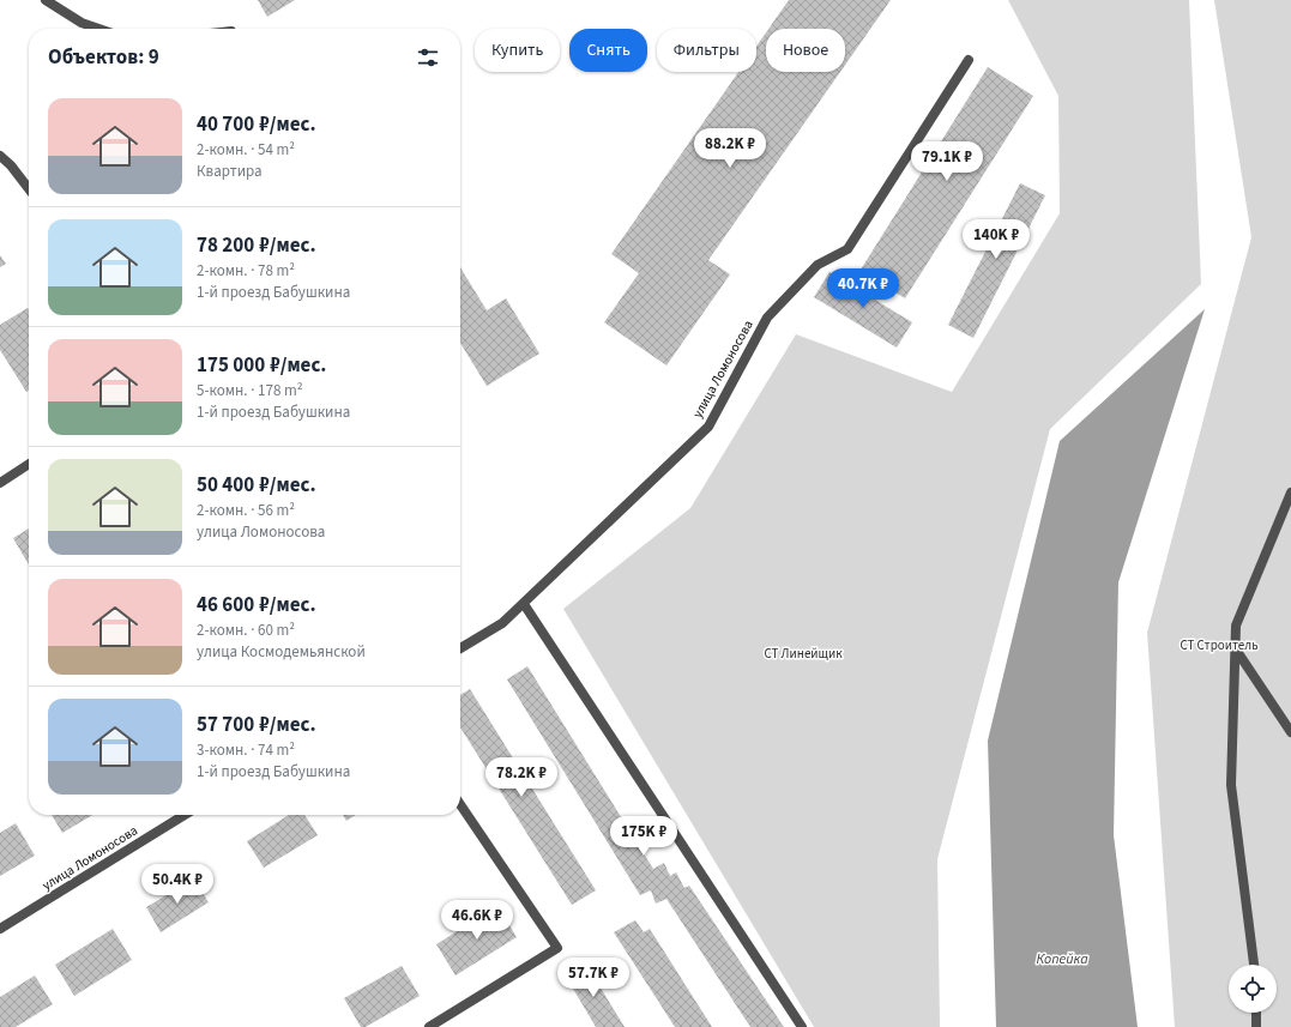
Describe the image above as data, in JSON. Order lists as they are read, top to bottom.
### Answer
{
  "streets": {
    "street": ["улица Ломоносова"]
  },
  "water": ["Копейка"],
  "parks": ["СТ Строитель", "СТ Линейщик"],
  "page": {
    "chip": [
      "Купить",
      "Снять",
      "Фильтры",
      "Новое"
    ],
    "heading": "Объектов: 9",
    "list": [
      {
        "name": "40 700 ₽/мес.",
        "note": "2-комн. · 54 m² · Квартира"
      },
      {
        "name": "78 200 ₽/мес.",
        "note": "2-комн. · 78 m² · 1-й проезд Бабушкина"
      },
      {
        "name": "175 000 ₽/мес.",
        "note": "5-комн. · 178 m² · 1-й проезд Бабушкина"
      },
      {
        "name": "50 400 ₽/мес.",
        "note": "2-комн. · 56 m² · улица Ломоносова"
      },
      {
        "name": "46 600 ₽/мес.",
        "note": "2-комн. · 60 m² · улица Космодемьянской"
      },
      {
        "name": "57 700 ₽/мес.",
        "note": "3-комн. · 74 m² · 1-й проезд Бабушкина"
      }
    ],
    "price": [
      "88.2K ₽",
      "79.1K ₽",
      "140K ₽",
      "40.7K ₽",
      "78.2K ₽",
      "175K ₽",
      "50.4K ₽",
      "46.6K ₽",
      "57.7K ₽"
    ]
  }
}
